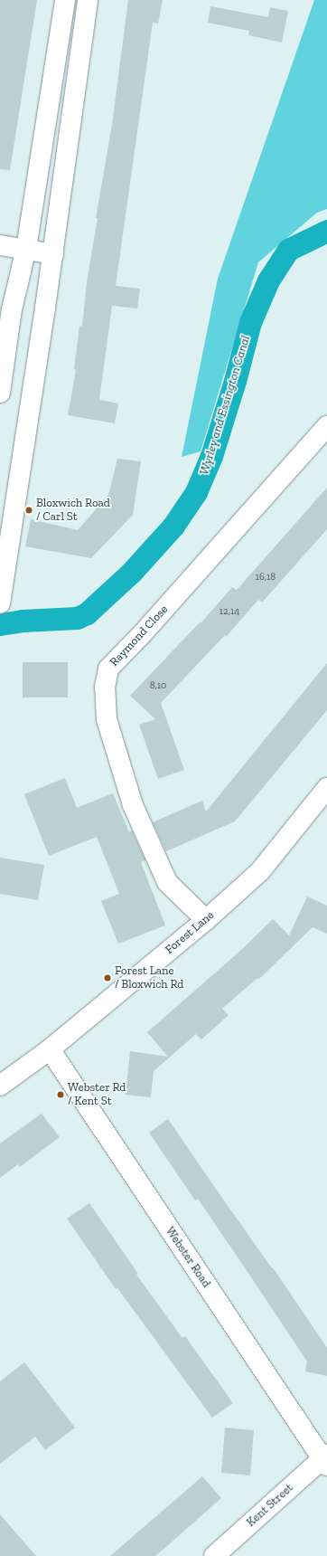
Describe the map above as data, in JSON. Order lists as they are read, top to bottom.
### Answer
{
  "streets": {
    "street": [
      "Raymond Close",
      "Forest Lane",
      "Webster Road",
      "Kent Street"
    ]
  },
  "crossings": [
    ["Raymond Close", "Forest Lane"],
    ["Forest Lane", "Webster Road"],
    ["Webster Road", "Kent Street"]
  ],
  "water": ["Wyrley and Essington Canal"],
  "places": ["Bloxwich Road / Carl St", "Forest Lane / Bloxwich Rd", "Webster Rd / Kent St"],
  "house_numbers": ["16,18", "12,14", "8,10"]
}
